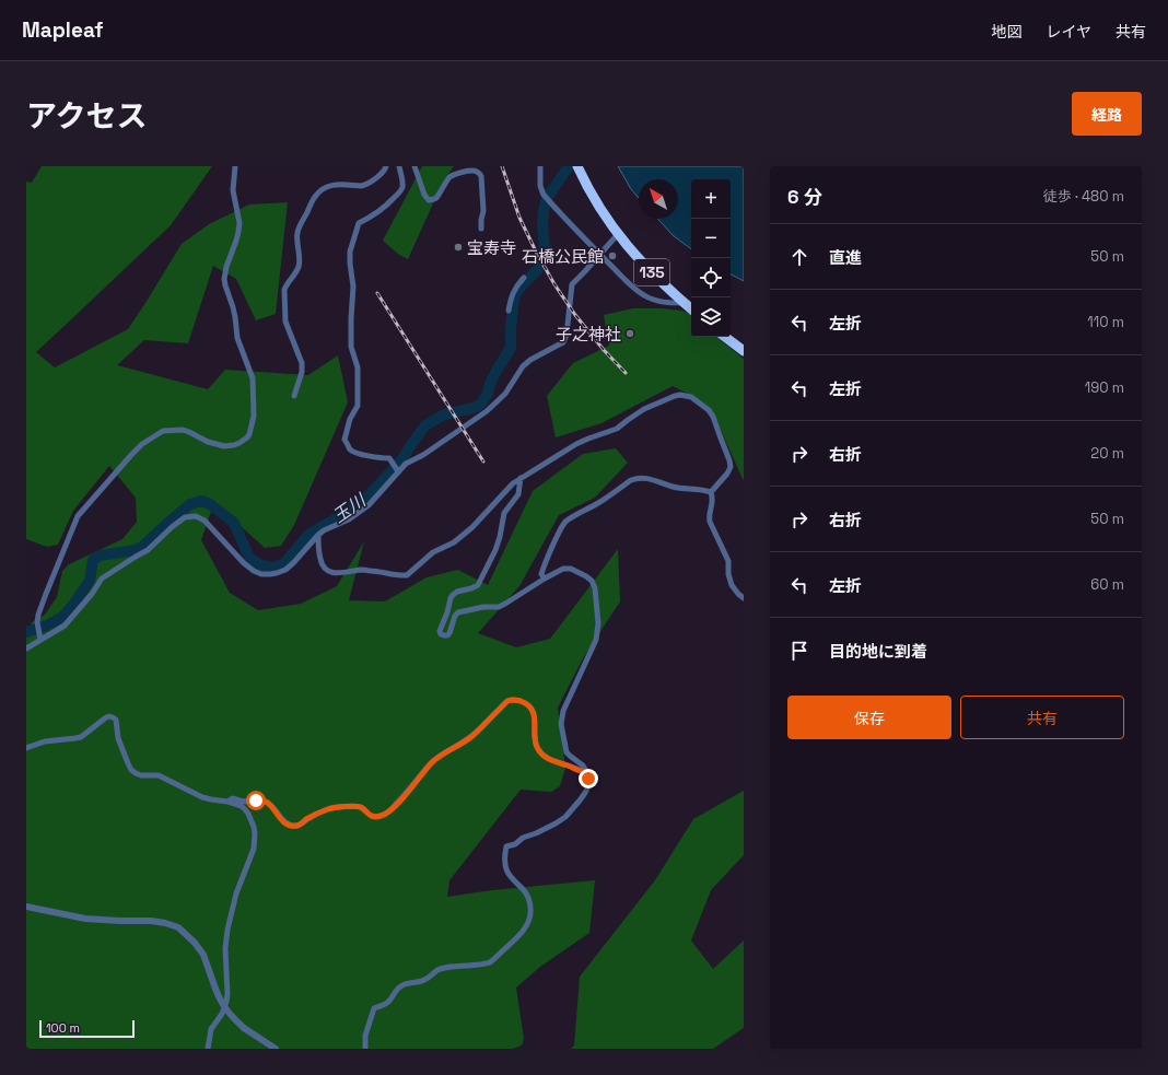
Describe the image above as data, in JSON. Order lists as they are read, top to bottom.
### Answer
{
  "streets": {
    "highway": ["135"]
  },
  "water": ["玉川"],
  "places": ["宝寿寺", "石橋公民館", "子之神社"],
  "scale_bar": "100 m",
  "north": "top left",
  "page": {
    "header": "Mapleaf",
    "nav": ["地図", "レイヤ", "共有"],
    "title": "アクセス",
    "buttons": [
      "経路",
      ["保存", "共有"]
    ],
    "heading": ["6 分", "徒歩 · 480 m"],
    "map_buttons": ["+", "−"],
    "list": [
      ["直進", "50 m"],
      ["左折", "110 m"],
      ["左折", "190 m"],
      ["右折", "20 m"],
      ["右折", "50 m"],
      ["左折", "60 m"],
      "目的地に到着"
    ],
    "scale": "100 m"
  }
}
